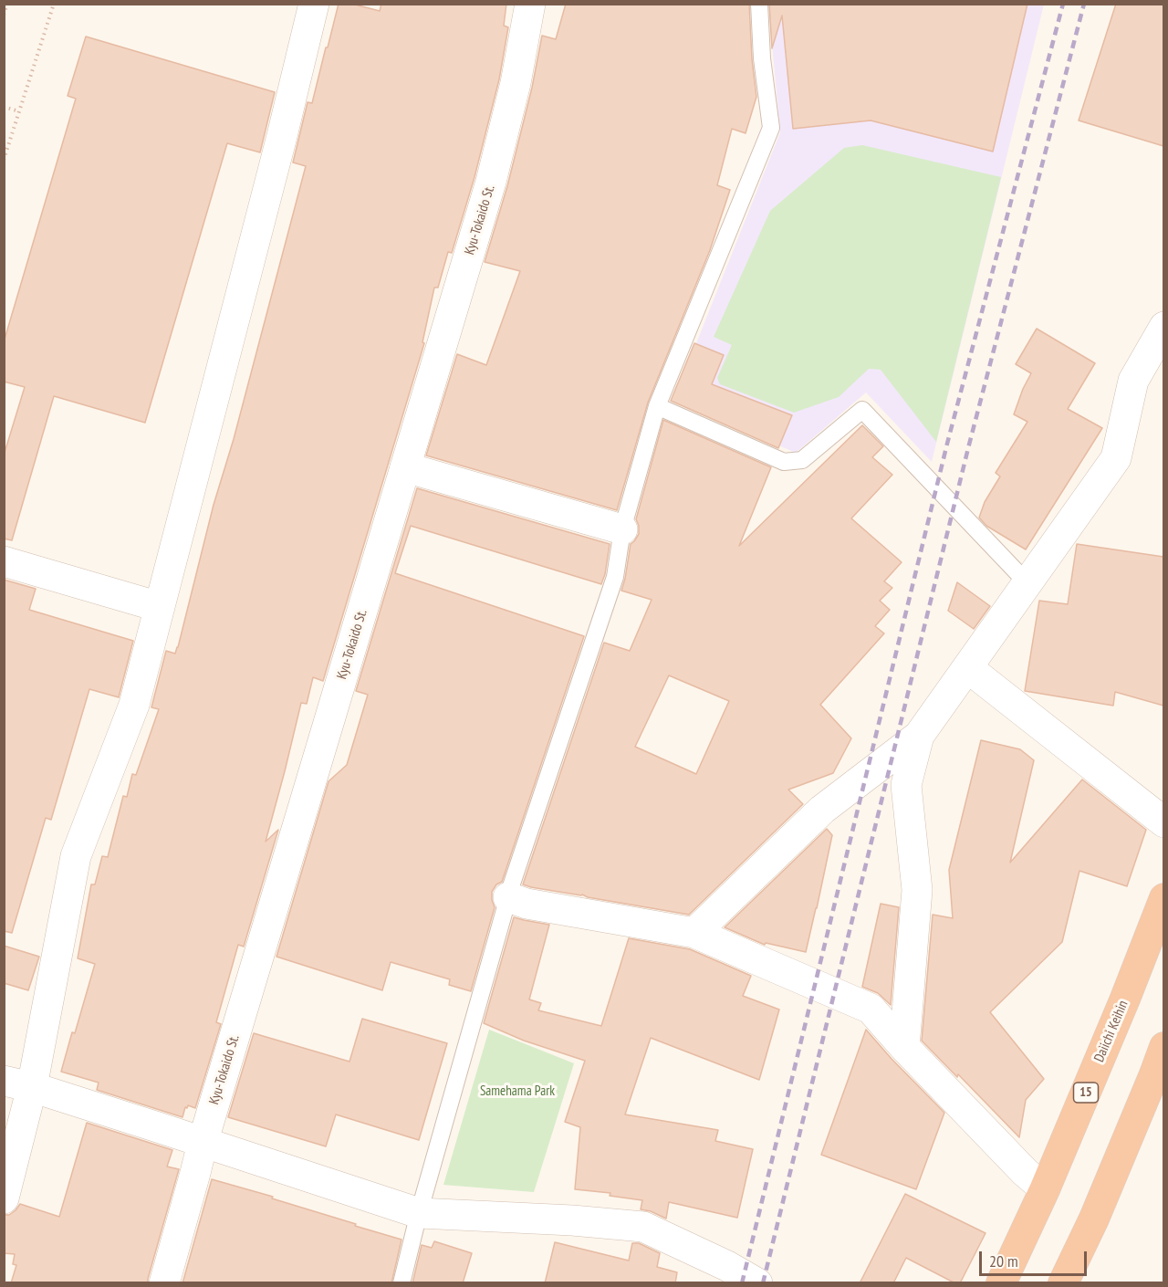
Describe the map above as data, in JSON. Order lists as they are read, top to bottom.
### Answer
{
  "streets": {
    "highway": ["Daiichi Keihin", "15"],
    "street": ["Kyu-Tokaido St."]
  },
  "parks": ["Samehama Park"],
  "scale_bar": "20 m"
}
